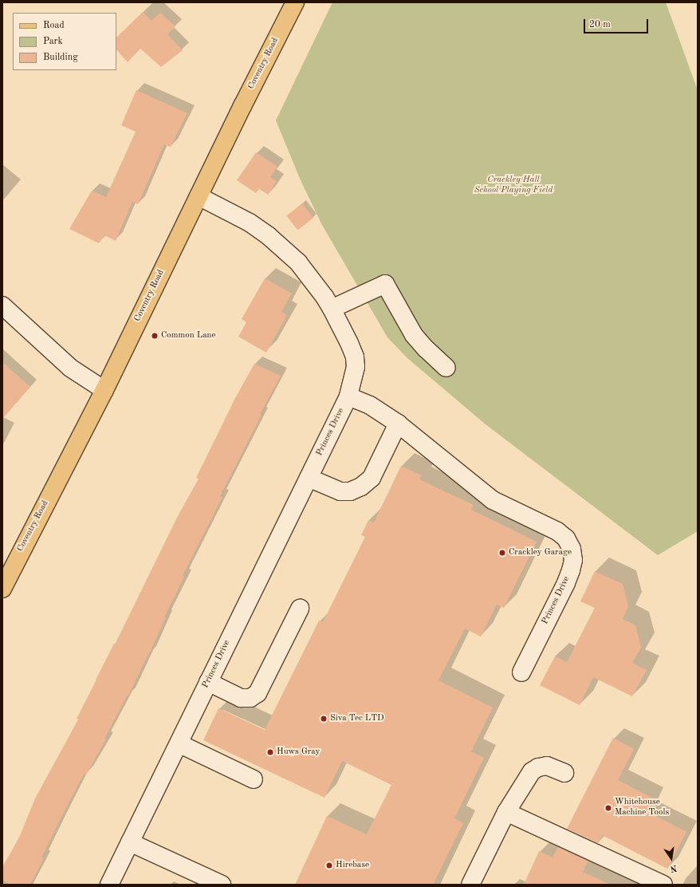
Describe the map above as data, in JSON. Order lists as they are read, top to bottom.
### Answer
{
  "streets": {
    "main road": ["Coventry Road"],
    "street": ["Princes Drive"]
  },
  "crossings": [
    ["Coventry Road", "Princes Drive"]
  ],
  "parks": ["Crackley Hall School Playing Field"],
  "places": [
    "Common Lane",
    "Crackley Garage",
    "Siva Tec LTD",
    "Huws Gray",
    "Whitehouse Machine Tools",
    "Hirebase"
  ],
  "legend": ["Road", "Park", "Building"],
  "scale_bar": "20 m",
  "north": "bottom"
}
